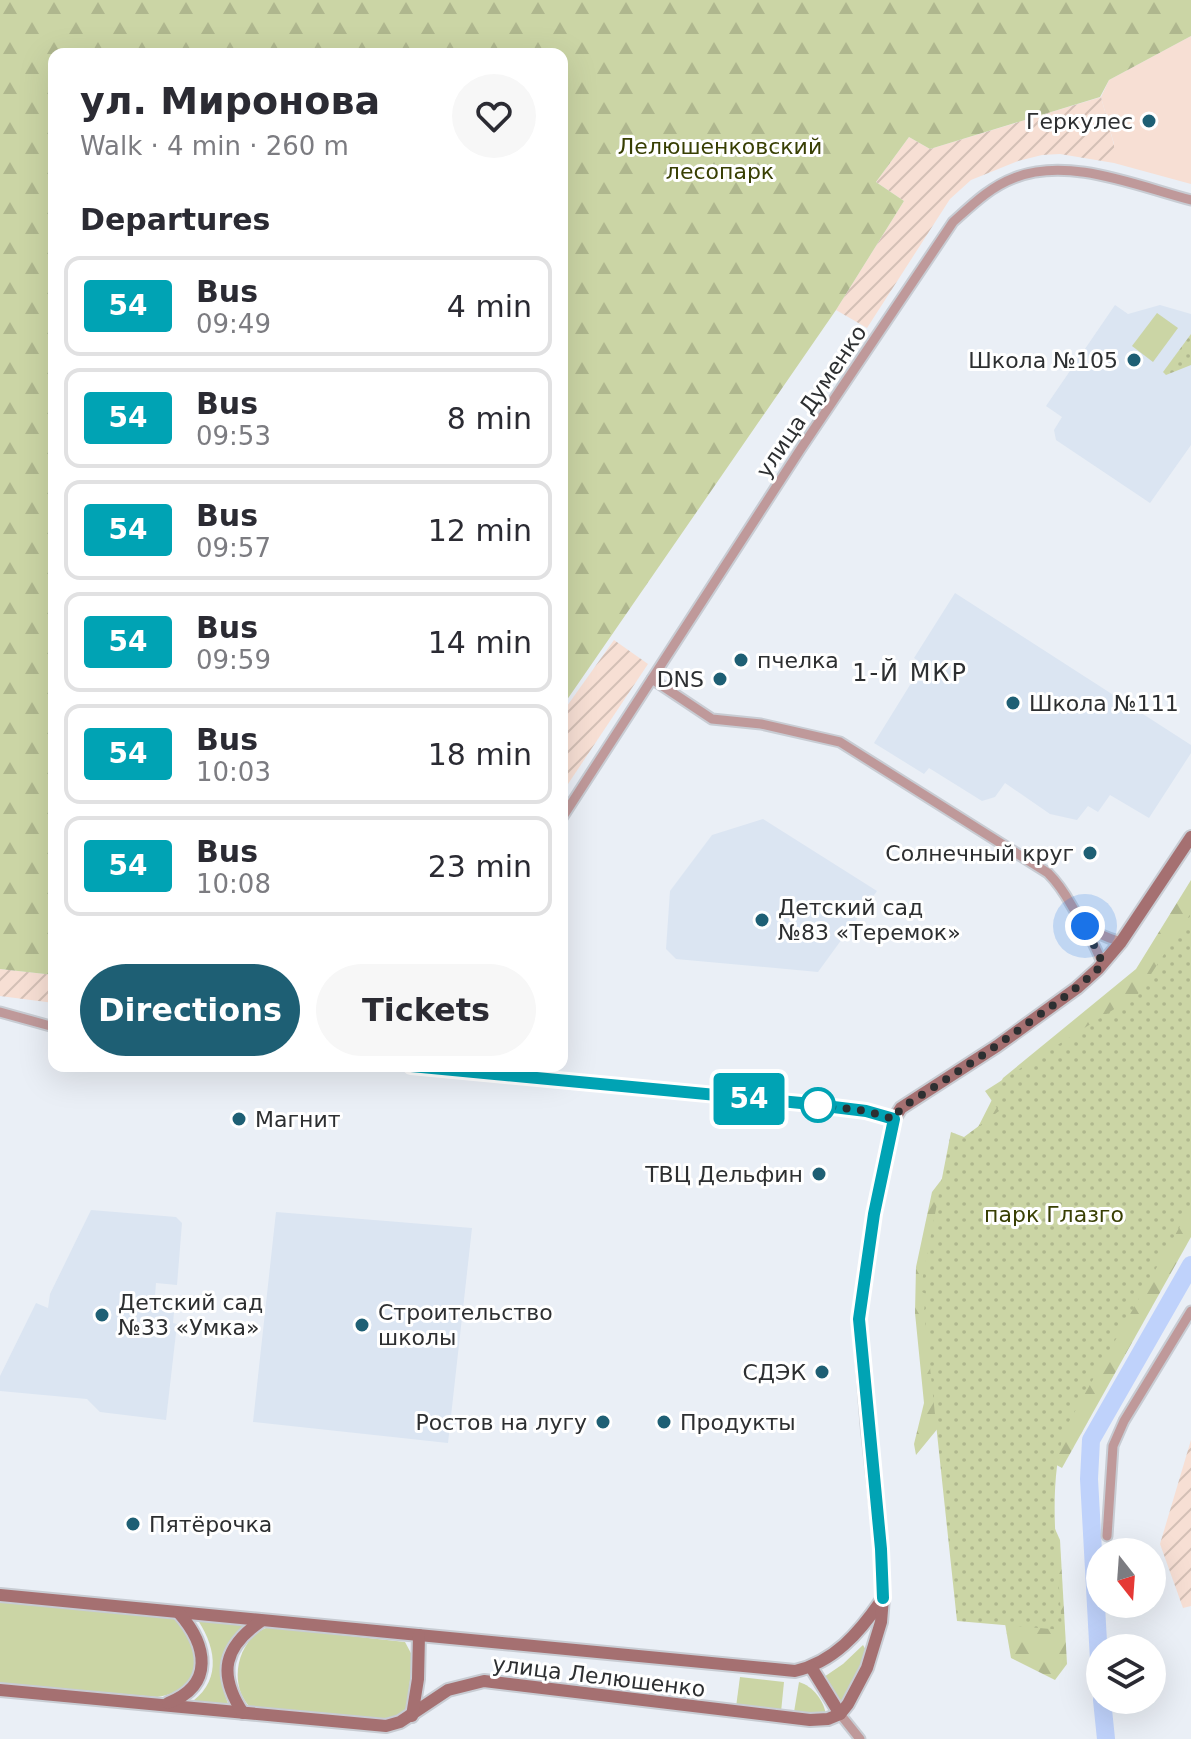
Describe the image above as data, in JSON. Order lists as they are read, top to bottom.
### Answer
{
  "streets": {
    "street": ["улица Думенко", "улица Лелюшенко"]
  },
  "districts": ["1-Й МКР"],
  "parks": ["Лелюшенковский лесопарк", "парк Глазго"],
  "places": [
    "Геркулес",
    "Школа №105",
    "пчелка",
    "DNS",
    "Школа №111",
    "Солнечный круг",
    "Детский сад №83 «Теремок»",
    "Магнит",
    "ТВЦ Дельфин",
    "Детский сад №33 «Умка»",
    "Строительство школы",
    "СДЭК",
    "Ростов на лугу",
    "Продукты",
    "Пятёрочка"
  ],
  "lines": ["bus line 54"],
  "north": "bottom",
  "page": {
    "on_map": "54",
    "heading": [
      ["ул. Миронова", "Walk · 4 min · 260 m"],
      "Departures"
    ],
    "list": [
      {
        "mark": "54",
        "name": "Bus",
        "note": "09:49",
        "value": "4 min"
      },
      {
        "mark": "54",
        "name": "Bus",
        "note": "09:53",
        "value": "8 min"
      },
      {
        "mark": "54",
        "name": "Bus",
        "note": "09:57",
        "value": "12 min"
      },
      {
        "mark": "54",
        "name": "Bus",
        "note": "09:59",
        "value": "14 min"
      },
      {
        "mark": "54",
        "name": "Bus",
        "note": "10:03",
        "value": "18 min"
      },
      {
        "mark": "54",
        "name": "Bus",
        "note": "10:08",
        "value": "23 min"
      }
    ],
    "buttons": ["Directions", "Tickets"]
  }
}
